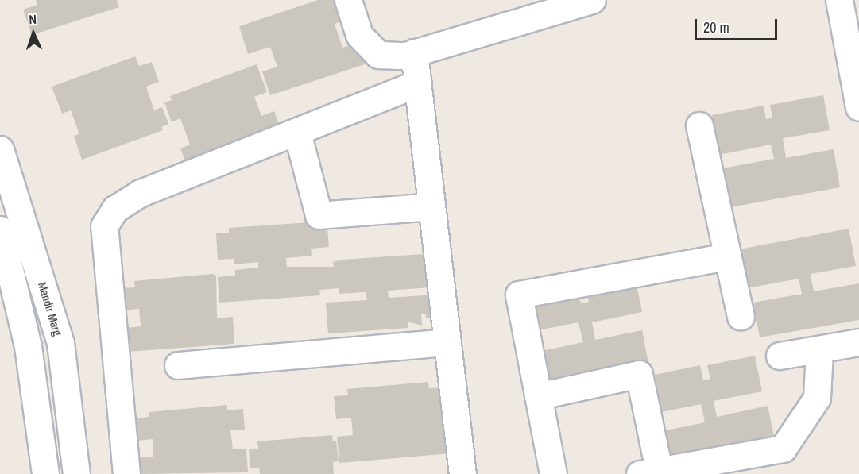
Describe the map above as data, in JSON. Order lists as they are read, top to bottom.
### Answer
{
  "streets": {
    "street": ["Mandir Marg"]
  },
  "scale_bar": "20 m",
  "north": "top"
}
